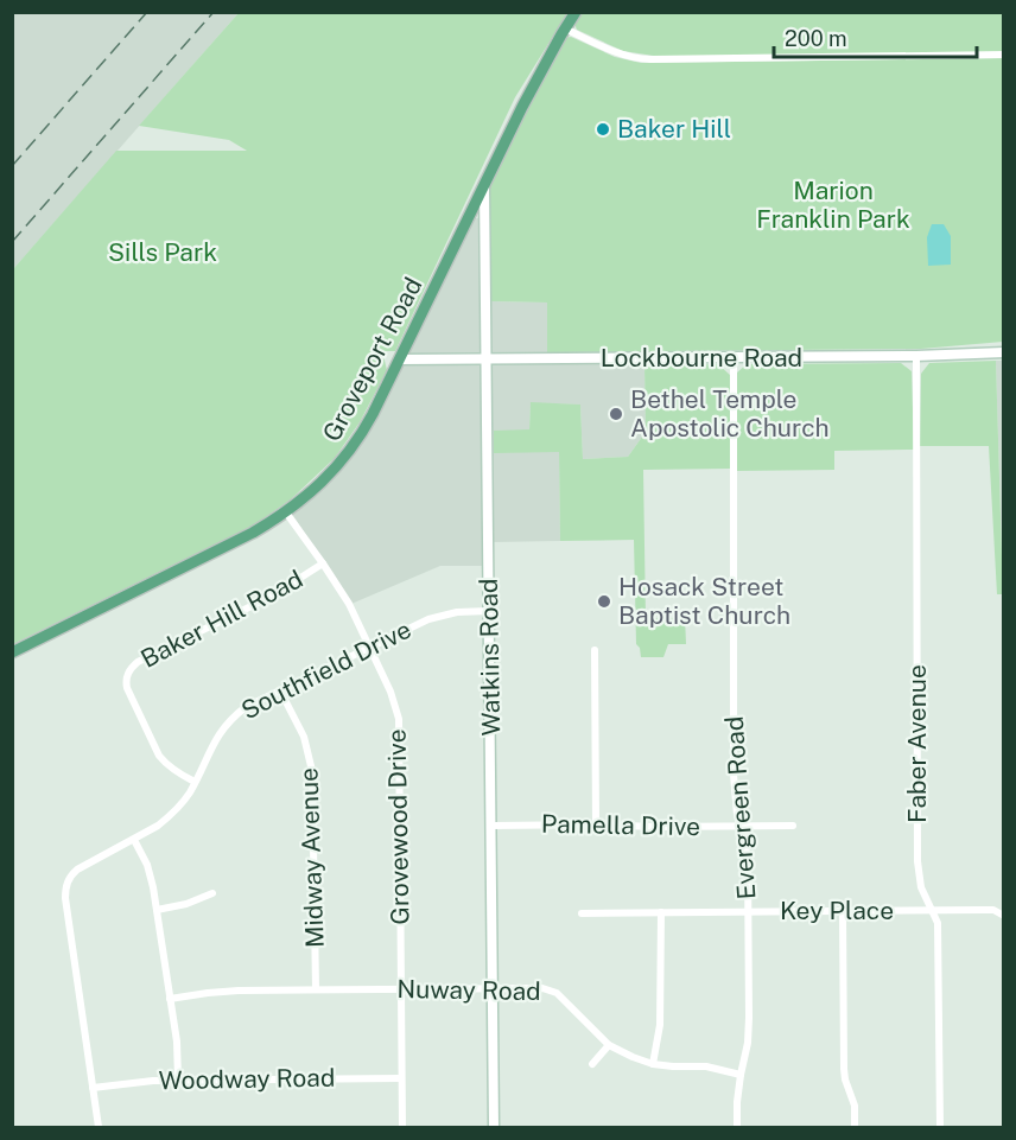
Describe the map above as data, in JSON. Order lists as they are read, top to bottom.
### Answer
{
  "streets": {
    "main road": ["Groveport Road"],
    "street": [
      "Lockbourne Road",
      "Baker Hill Road",
      "Watkins Road",
      "Southfield Drive",
      "Faber Avenue",
      "Evergreen Road",
      "Pamella Drive",
      "Grovewood Drive",
      "Midway Avenue",
      "Key Place",
      "Nuway Road",
      "Woodway Road"
    ]
  },
  "crossings": [
    ["Lockbourne Road", "Groveport Road"],
    ["Lockbourne Road", "Watkins Road"],
    ["Lockbourne Road", "Faber Avenue"],
    ["Lockbourne Road", "Evergreen Road"],
    ["Groveport Road", "Watkins Road"],
    ["Groveport Road", "Grovewood Drive"],
    ["Baker Hill Road", "Southfield Drive"],
    ["Baker Hill Road", "Grovewood Drive"],
    ["Watkins Road", "Southfield Drive"],
    ["Watkins Road", "Pamella Drive"],
    ["Watkins Road", "Nuway Road"],
    ["Southfield Drive", "Grovewood Drive"],
    ["Southfield Drive", "Midway Avenue"],
    ["Southfield Drive", "Woodway Road"],
    ["Faber Avenue", "Key Place"],
    ["Evergreen Road", "Pamella Drive"],
    ["Evergreen Road", "Key Place"],
    ["Evergreen Road", "Nuway Road"],
    ["Grovewood Drive", "Nuway Road"],
    ["Grovewood Drive", "Woodway Road"],
    ["Midway Avenue", "Nuway Road"]
  ],
  "parks": ["Marion Franklin Park", "Sills Park"],
  "places": ["Baker Hill", "Bethel Temple Apostolic Church", "Hosack Street Baptist Church"],
  "scale_bar": "200 m"
}
